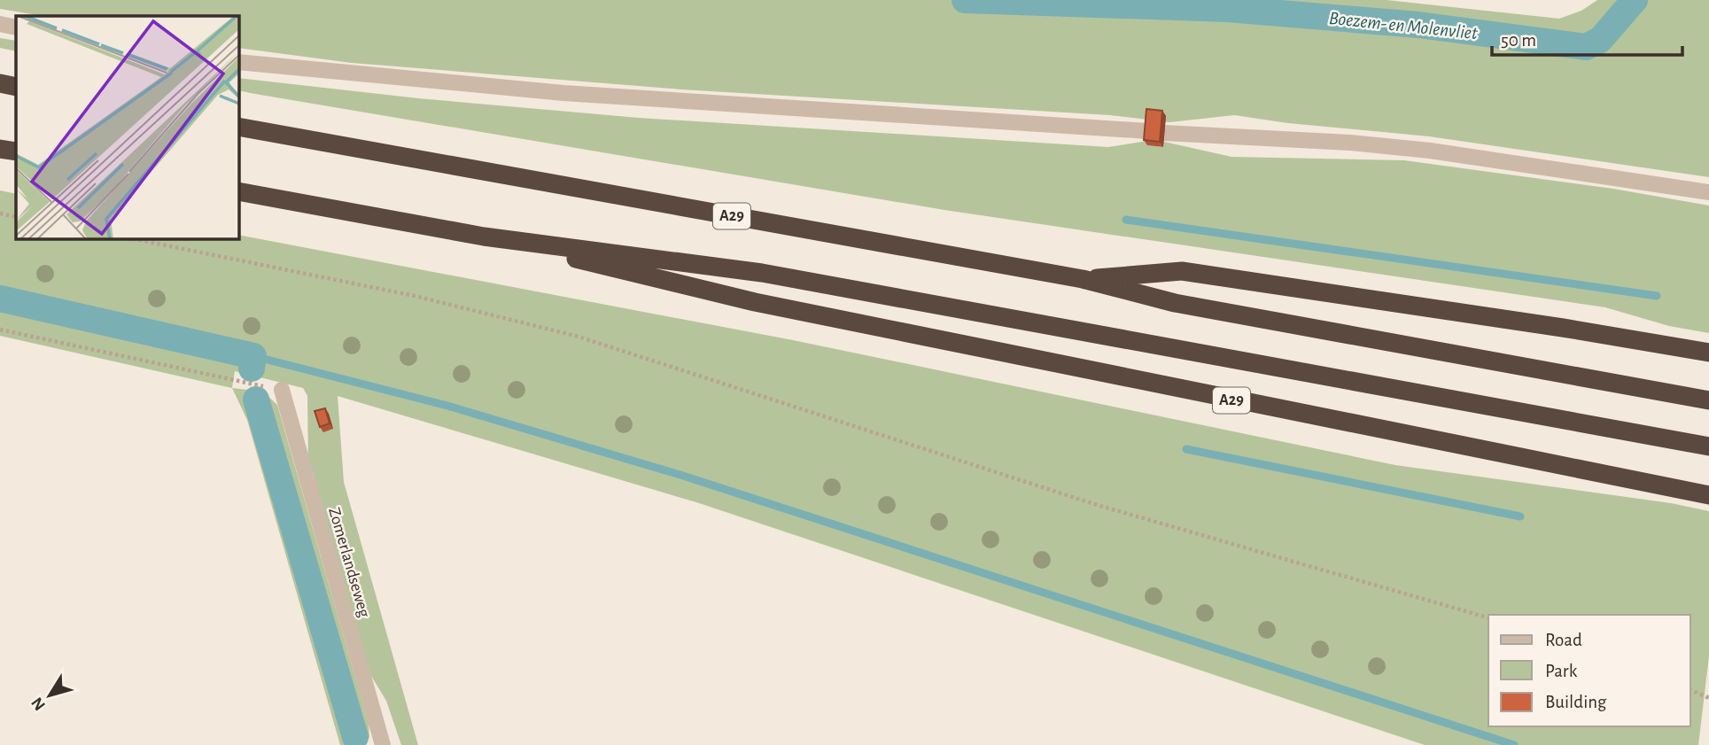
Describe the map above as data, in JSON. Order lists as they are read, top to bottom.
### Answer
{
  "streets": {
    "highway": ["A29"],
    "street": ["Zomerlandseweg"]
  },
  "water": ["Boezem- en Molenvliet"],
  "legend": ["Road", "Park", "Building"],
  "scale_bar": "50 m",
  "north": "bottom left"
}
